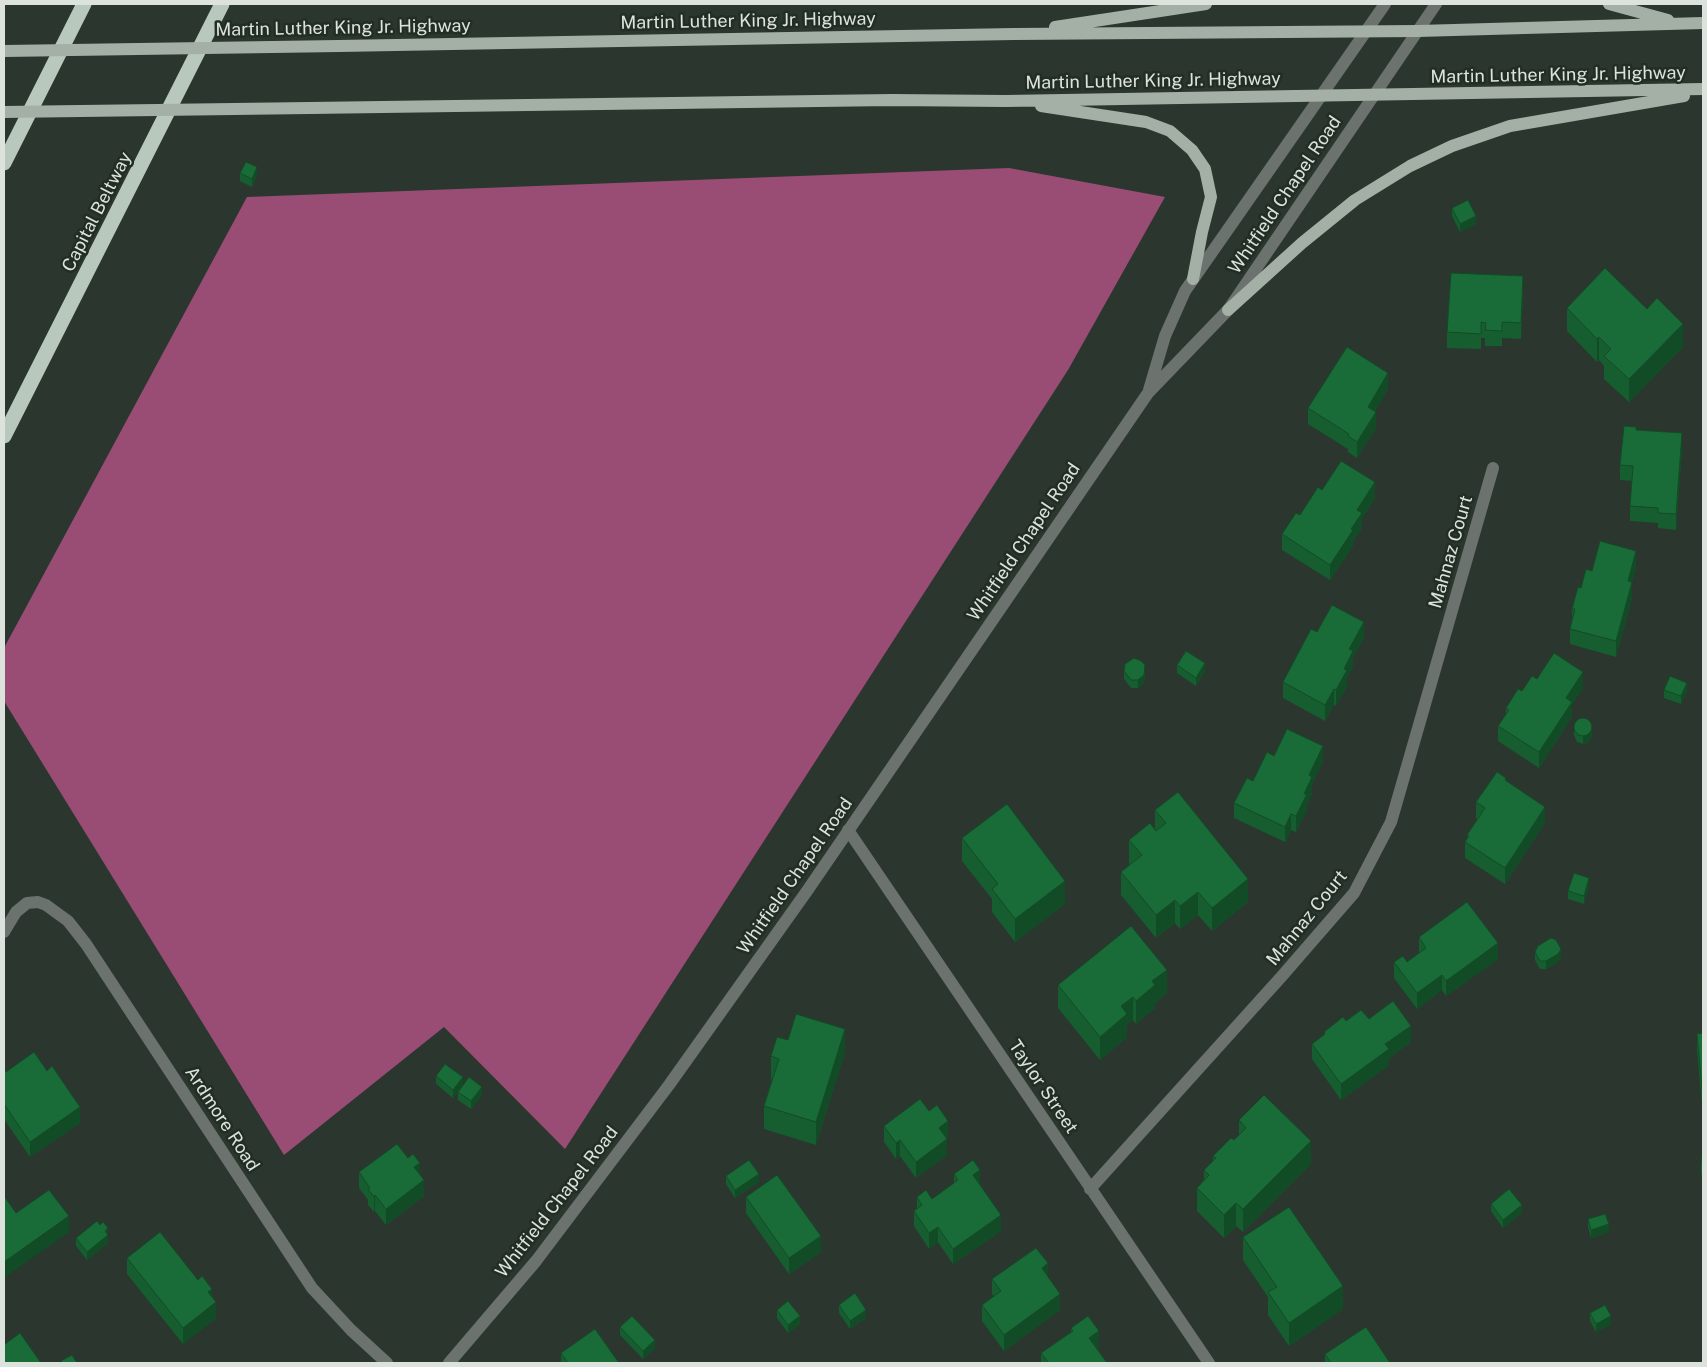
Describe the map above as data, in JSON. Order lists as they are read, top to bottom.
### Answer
{
  "streets": {
    "highway": ["Capital Beltway"],
    "main road": ["Martin Luther King Jr. Highway"],
    "street": [
      "Whitfield Chapel Road",
      "Mahnaz Court",
      "Taylor Street",
      "Ardmore Road"
    ]
  },
  "crossings": [
    ["Martin Luther King Jr. Highway", "Whitfield Chapel Road"],
    ["Whitfield Chapel Road", "Taylor Street"],
    ["Mahnaz Court", "Taylor Street"]
  ]
}
